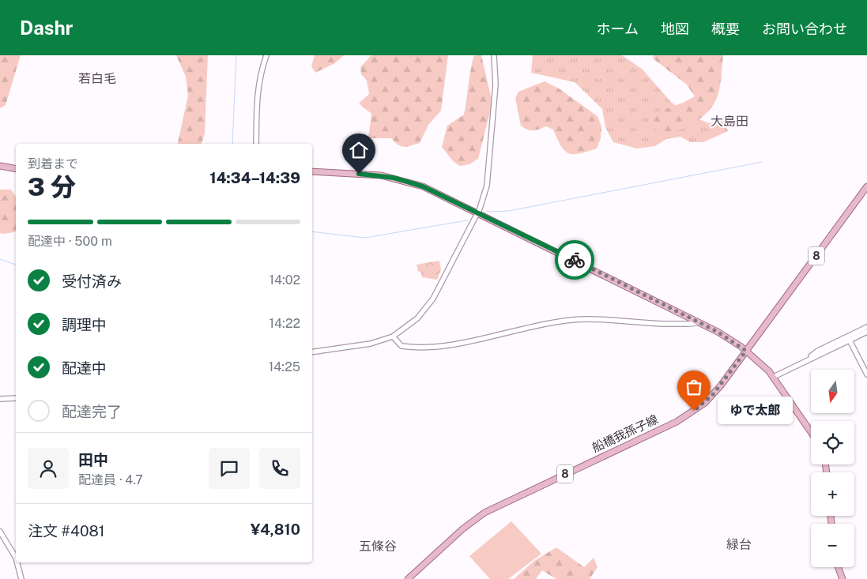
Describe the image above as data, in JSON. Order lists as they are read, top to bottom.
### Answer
{
  "streets": {
    "main road": ["8", "船橋我孫子線"]
  },
  "districts": [
    "若白毛",
    "大島田",
    "緑台",
    "五條谷"
  ],
  "places": ["ゆで太郎"],
  "north": "bottom",
  "page": {
    "header": "Dashr",
    "nav": [
      "ホーム",
      "地図",
      "概要",
      "お問い合わせ"
    ],
    "heading": ["3 分", "到着まで", "14:34–14:39"],
    "panel": [
      "田中",
      "配達員 · 4.7",
      "注文 #4081",
      "¥4,810"
    ],
    "bar": "配達中 · 500 m",
    "list": [
      ["受付済み", "14:02"],
      ["調理中", "14:22"],
      ["配達中", "14:25"],
      "配達完了"
    ],
    "map_buttons": ["+", "−"],
    "bubble": "ゆで太郎"
  }
}
